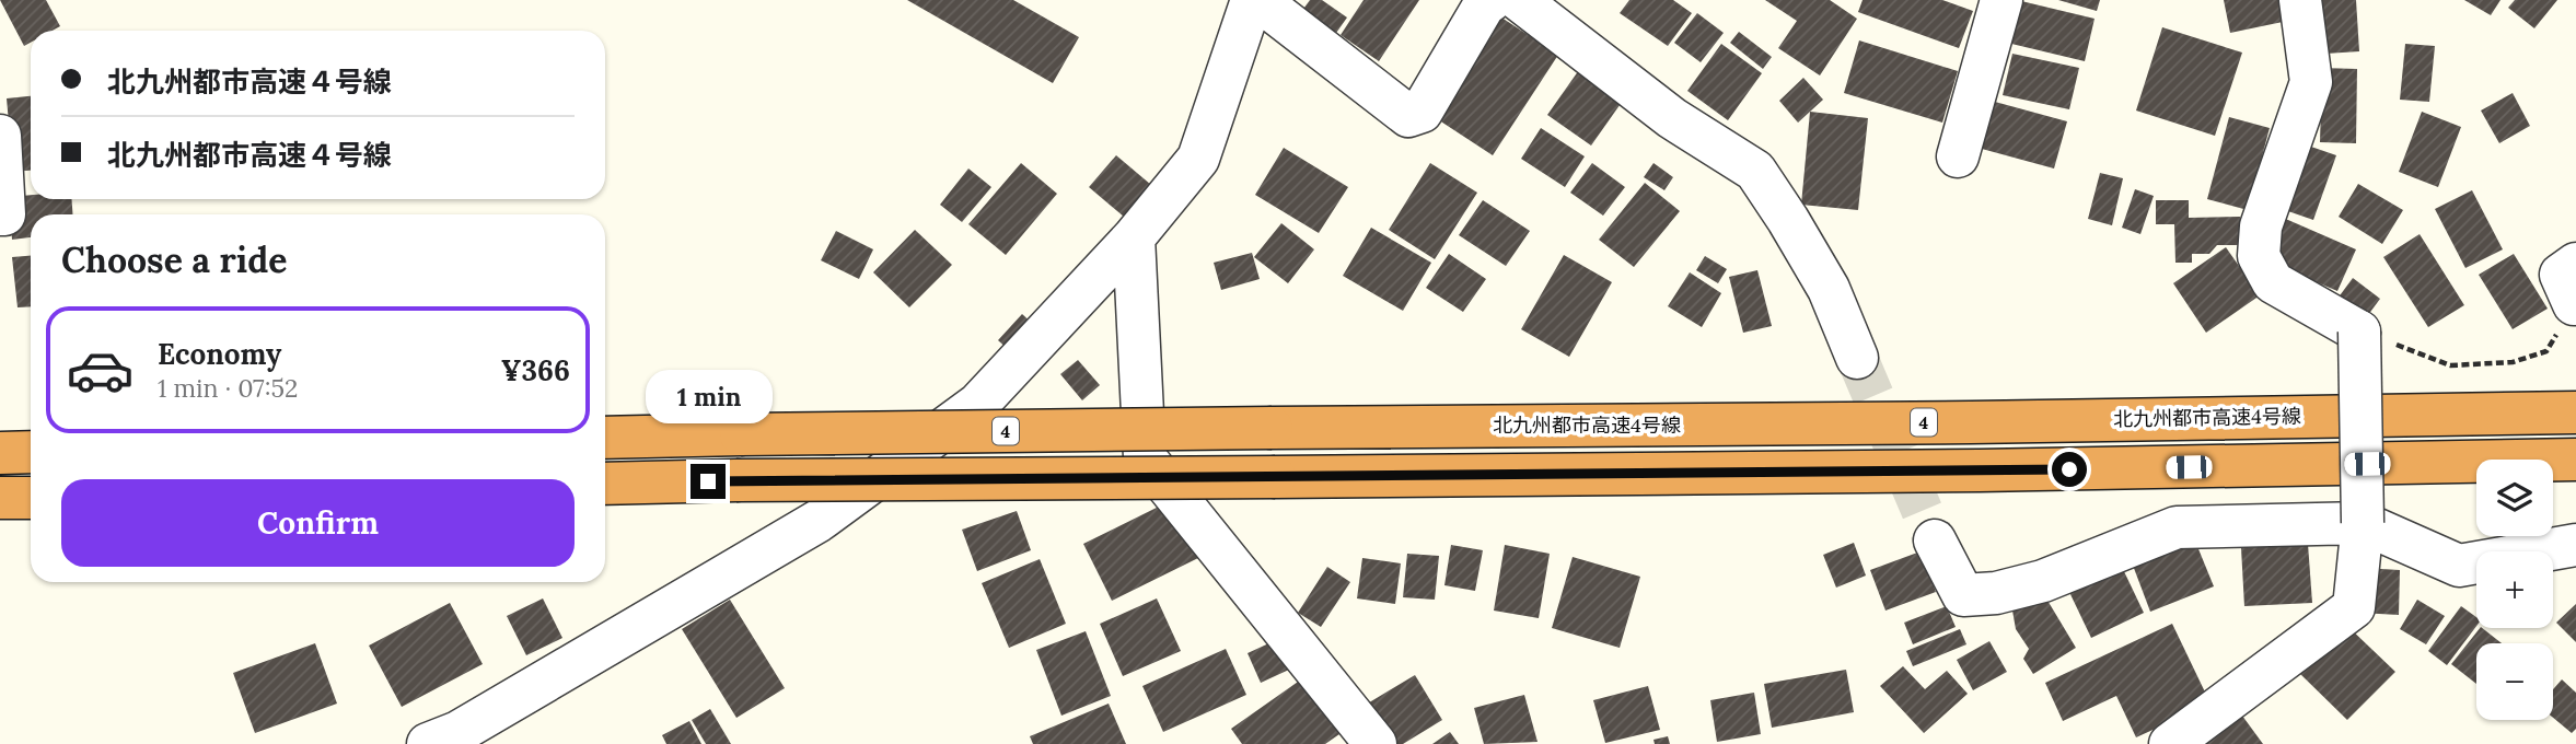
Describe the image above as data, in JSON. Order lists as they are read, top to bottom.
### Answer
{
  "streets": {
    "highway": ["北九州都市高速4号線", "4"]
  },
  "page": {
    "banner": ["北九州都市高速４号線", "北九州都市高速４号線"],
    "heading": "Choose a ride",
    "list": [
      {
        "name": "Economy",
        "note": "1 min · 07:52",
        "value": "¥366"
      }
    ],
    "bubble": "1 min",
    "map_buttons": ["+", "−"],
    "buttons": "Confirm"
  }
}
